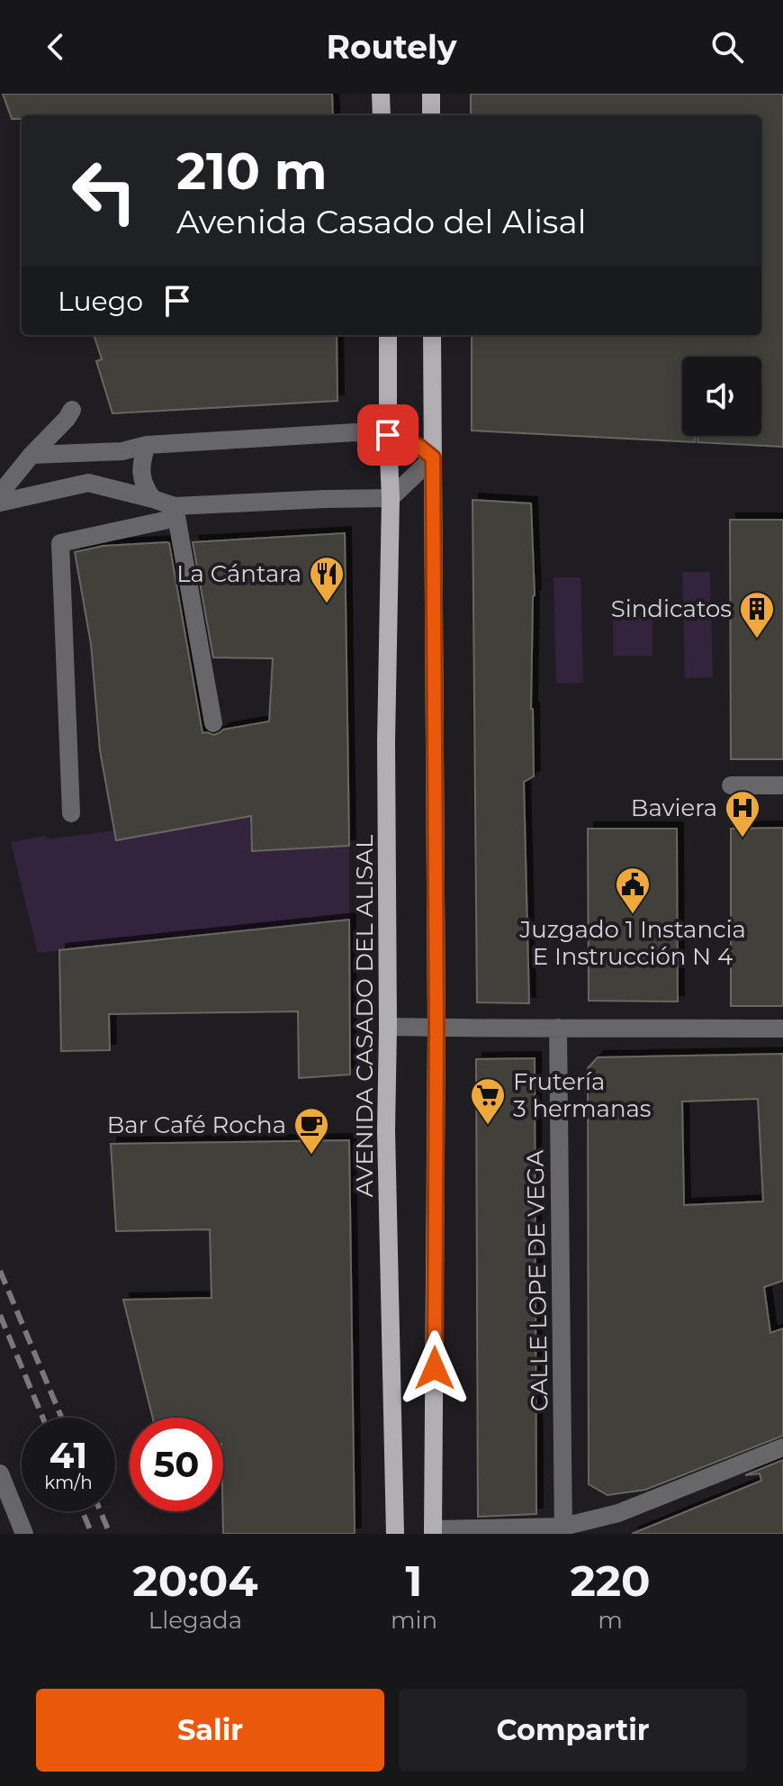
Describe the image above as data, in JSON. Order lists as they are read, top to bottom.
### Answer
{
  "streets": {
    "main road": ["AVENIDA CASADO DEL ALISAL"],
    "street": ["CALLE LOPE DE VEGA"]
  },
  "places": {
    "restaurant": ["La Cántara"],
    "building": ["Sindicatos"],
    "hospital": ["Baviera"],
    "public building": ["Juzgado 1 Instancia E Instrucción N 4"],
    "supermarket": ["Frutería 3 hermanas"],
    "cafe": ["Bar Café Rocha"]
  },
  "page": {
    "header": "Routely",
    "turn": ["210 m", "Avenida Casado del Alisal"],
    "then": "Luego",
    "speed": "41 km/h",
    "limit": "50",
    "eta": [
      "20:04",
      "Llegada",
      "1",
      "min",
      "220",
      "m"
    ],
    "buttons": ["Salir", "Compartir"]
  }
}
